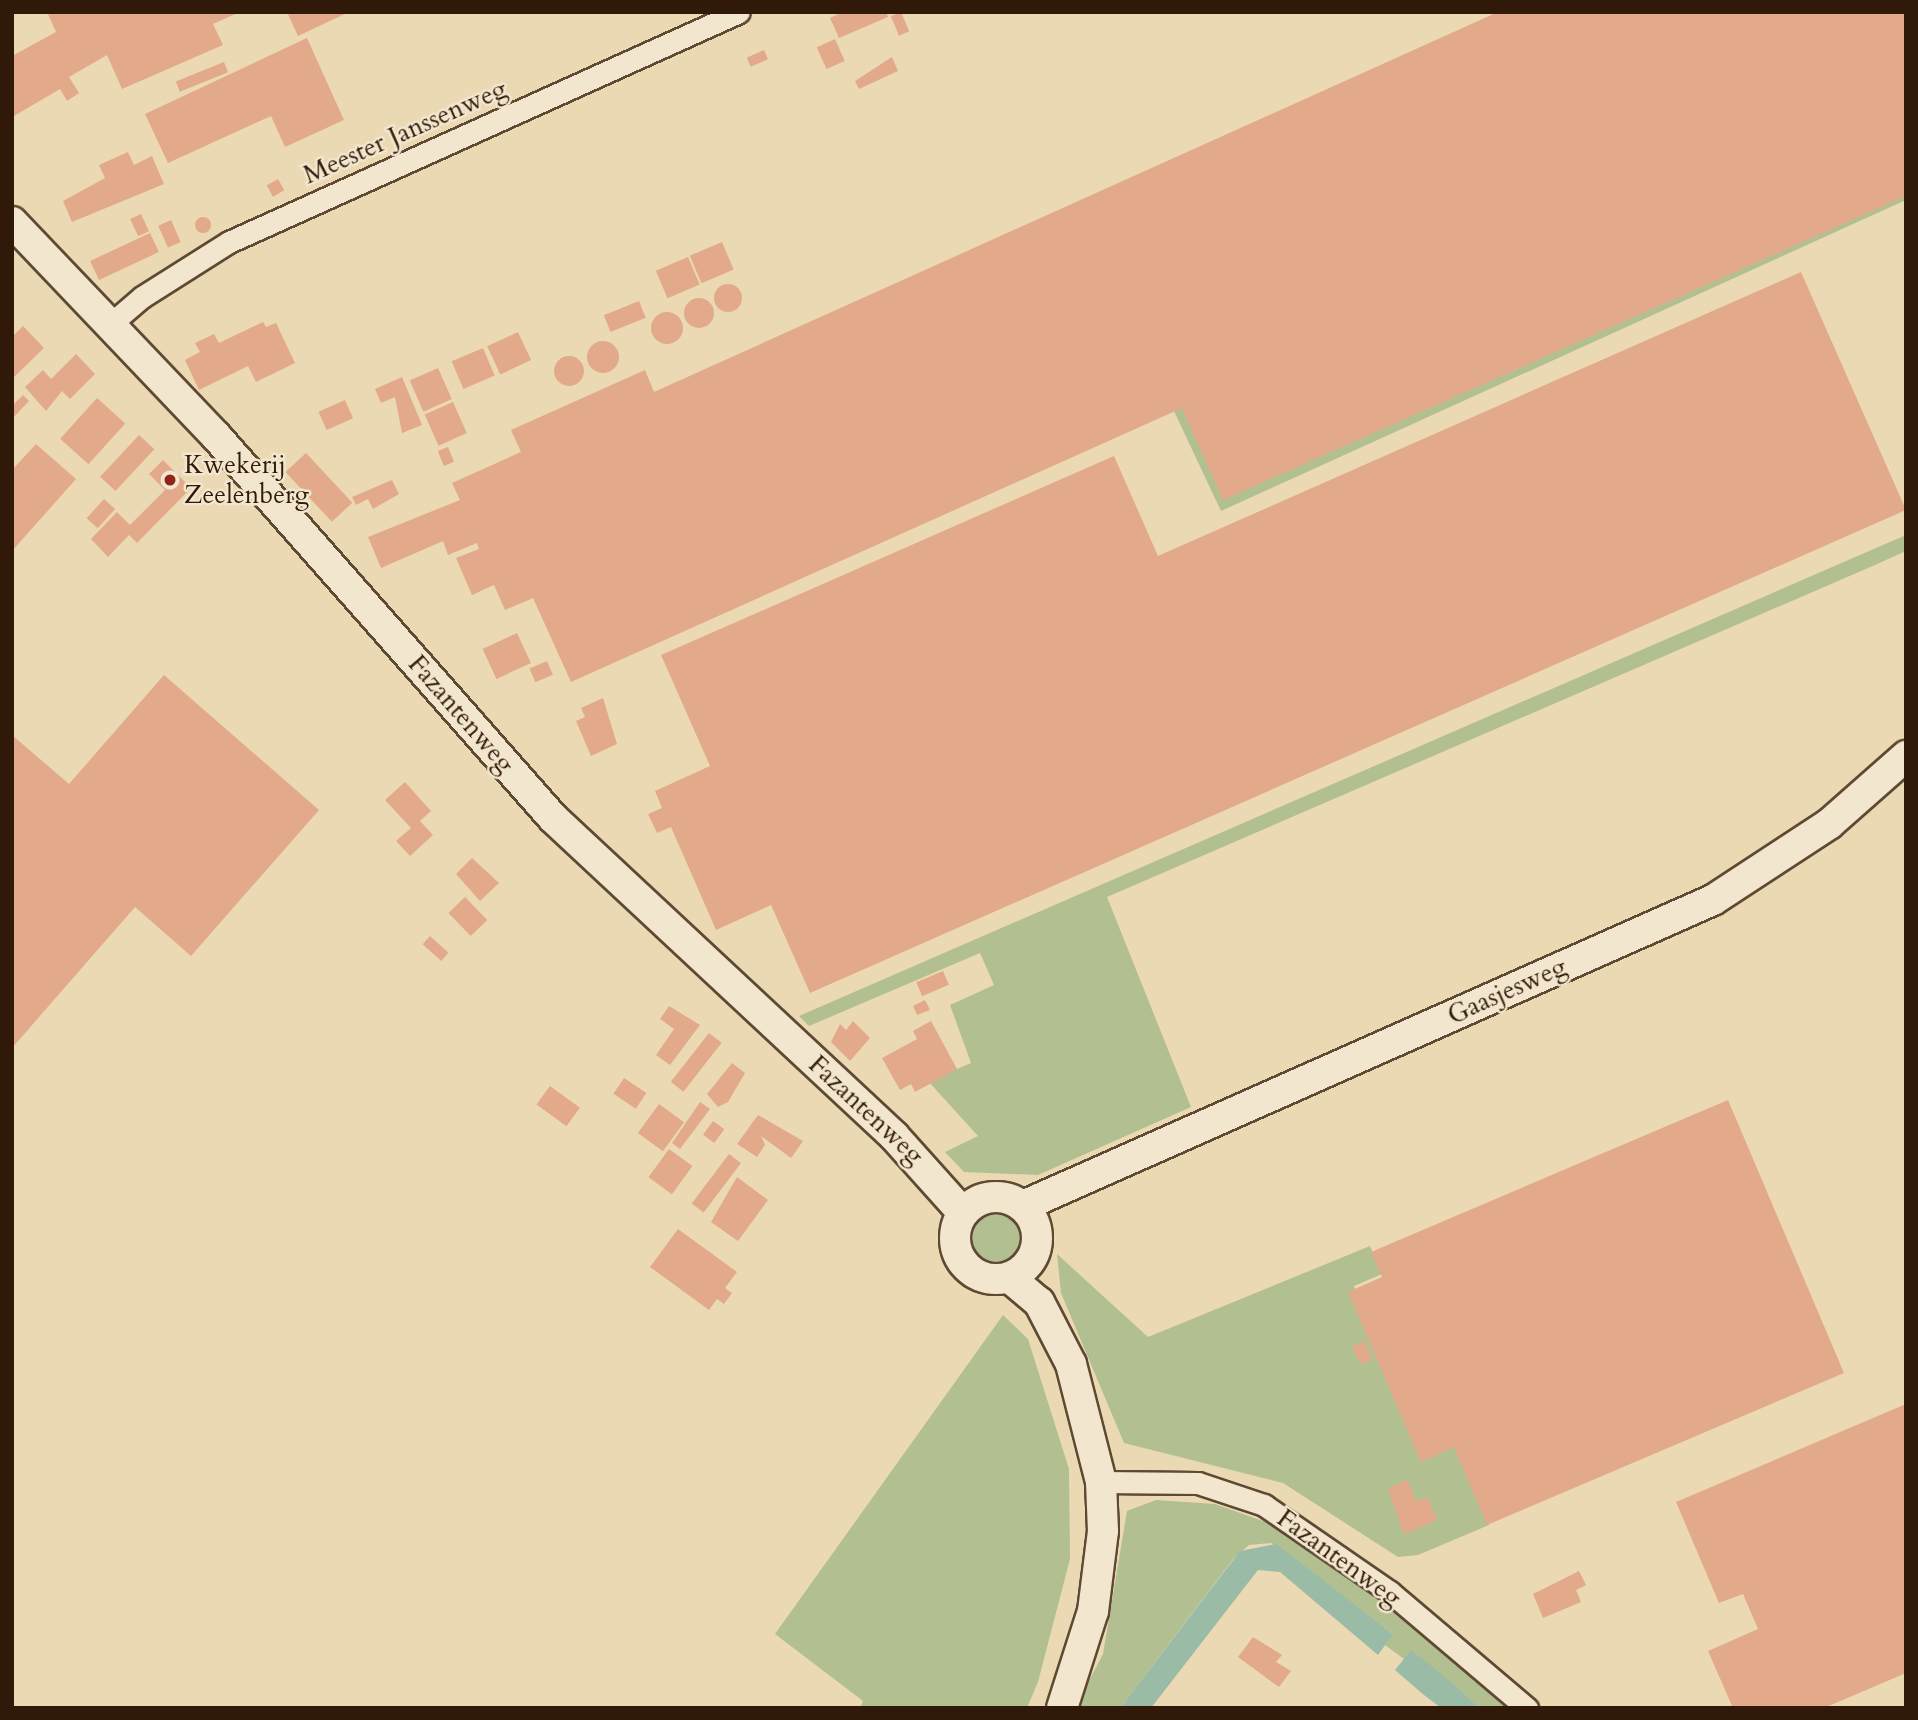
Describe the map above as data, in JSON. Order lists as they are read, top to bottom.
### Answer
{
  "streets": {
    "main road": ["Fazantenweg", "Gaasjesweg"],
    "street": ["Meester Janssenweg"]
  },
  "crossings": [
    ["Meester Janssenweg", "Fazantenweg"],
    ["Fazantenweg", "Gaasjesweg"]
  ],
  "places": ["Kwekerij Zeelenberg"]
}
